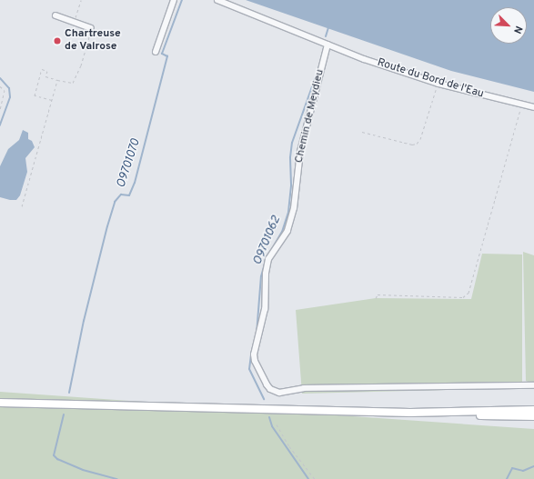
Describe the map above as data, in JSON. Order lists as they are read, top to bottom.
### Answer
{
  "streets": {
    "street": ["Route du Bord de l'Eau", "Chemin de Meydieu"]
  },
  "crossings": [
    ["Route du Bord de l'Eau", "Chemin de Meydieu"]
  ],
  "water": ["O9701070", "O9701062"],
  "places": ["Chartreuse de Valrose"],
  "north": "bottom right"
}
